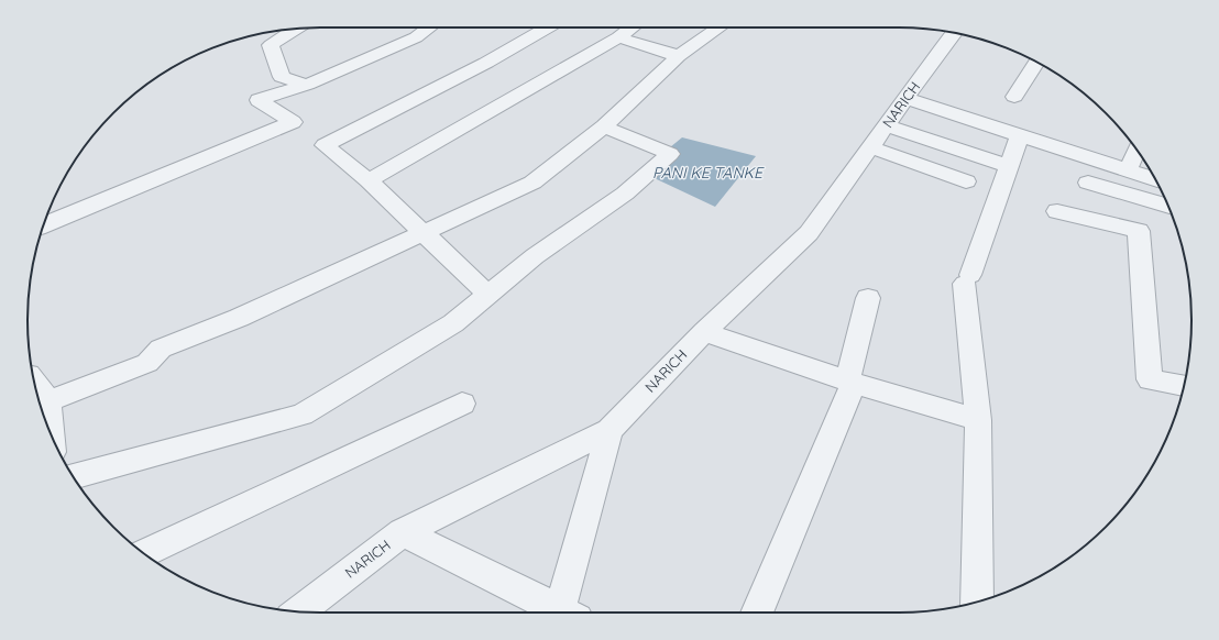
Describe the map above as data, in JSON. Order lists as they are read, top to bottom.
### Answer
{
  "streets": {
    "street": ["NARICH"]
  },
  "water": ["PANI KE TANKE"]
}
